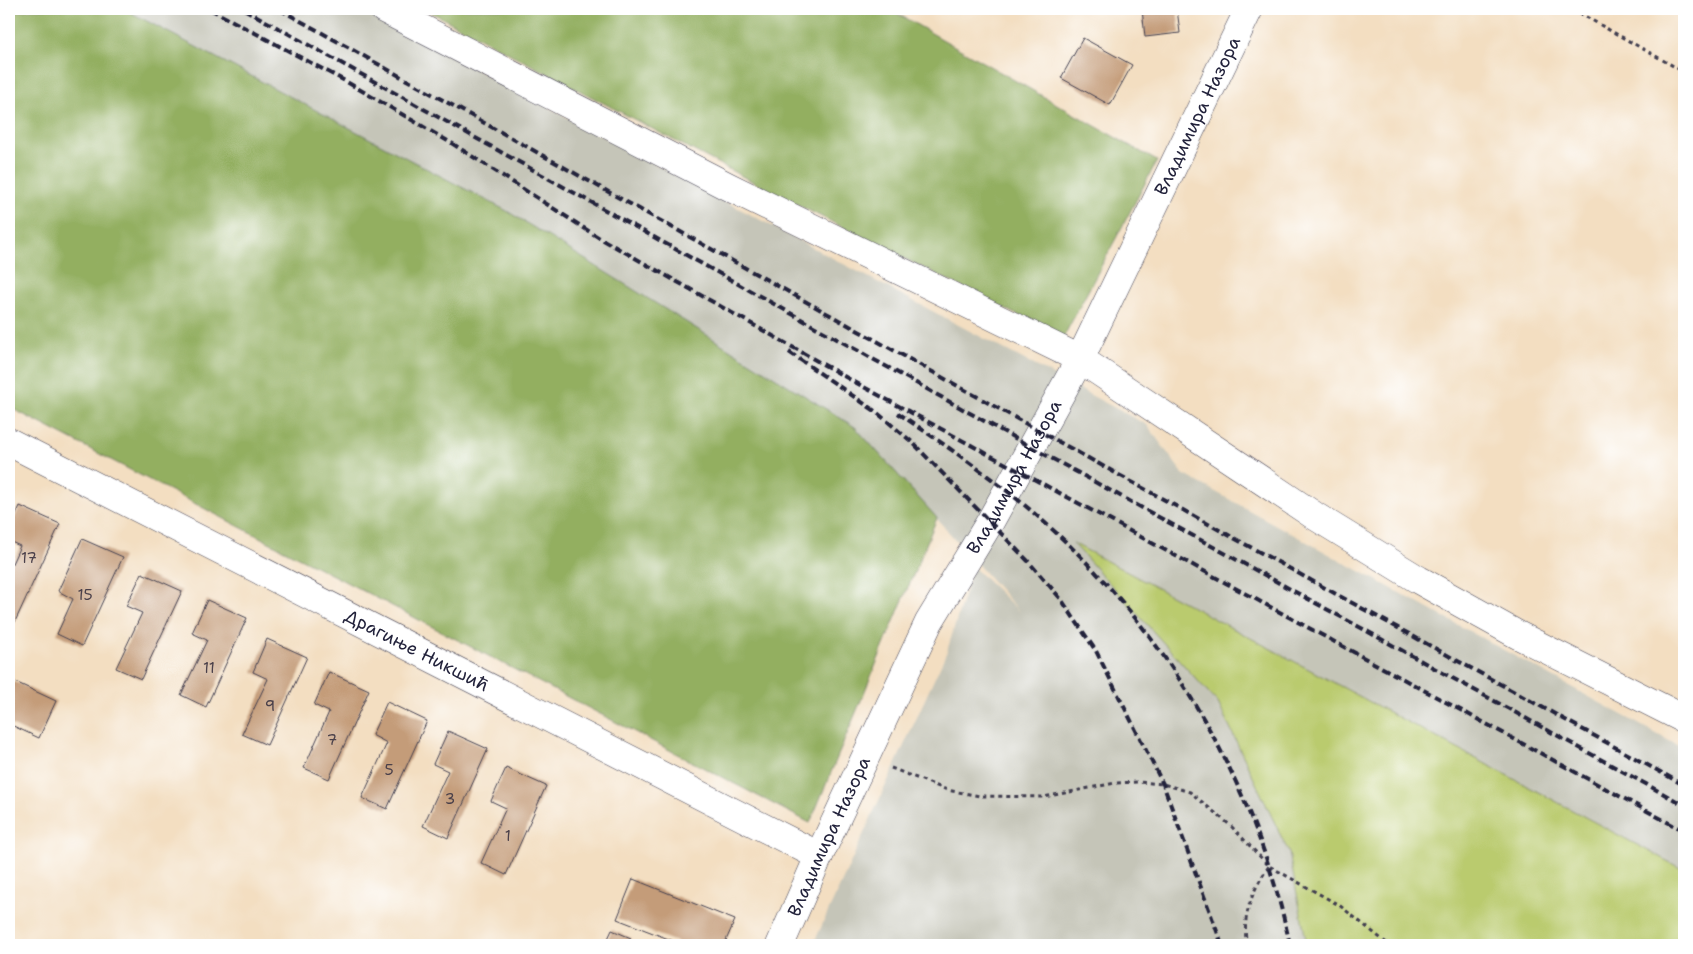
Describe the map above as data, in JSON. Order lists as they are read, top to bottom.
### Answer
{
  "streets": {
    "street": ["Владимира Назора", "Драгиње Никшић"]
  },
  "crossings": [
    ["Владимира Назора", "Драгиње Никшић"]
  ],
  "house_numbers": [
    "17",
    "15",
    "11",
    "9",
    "7",
    "5",
    "3",
    "1"
  ]
}
